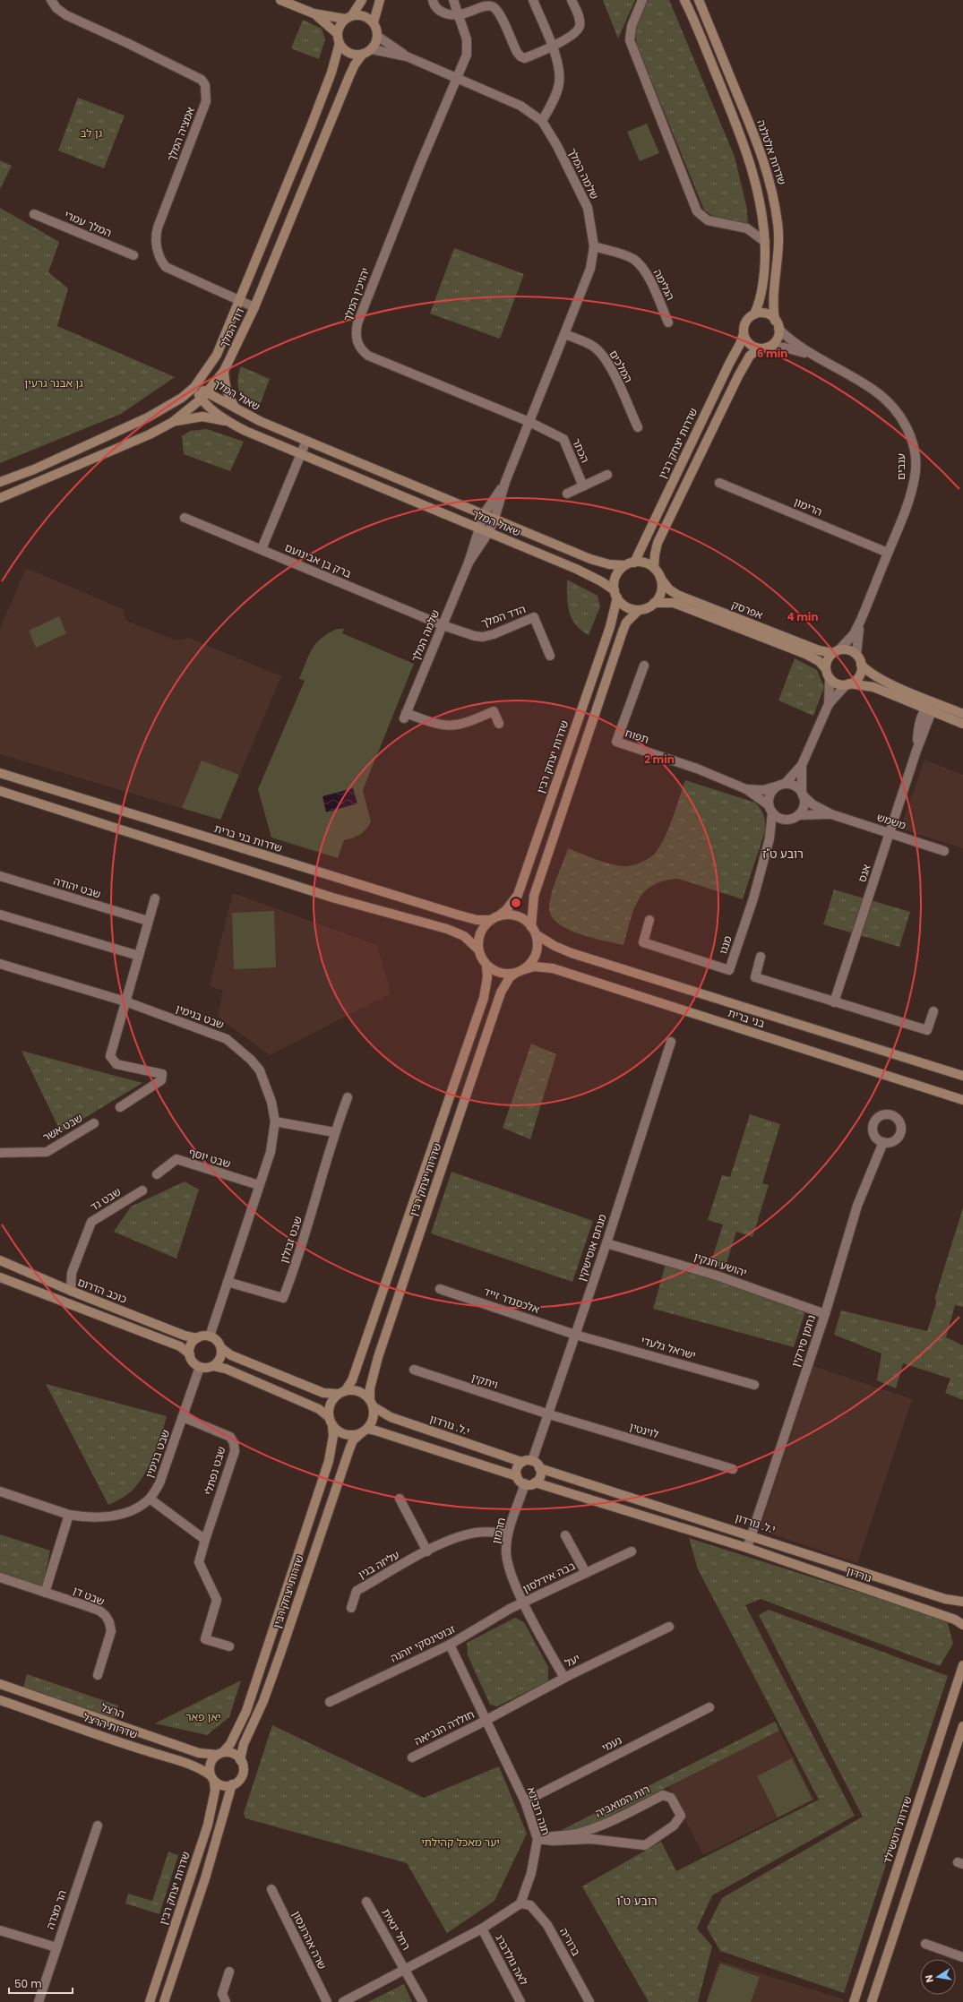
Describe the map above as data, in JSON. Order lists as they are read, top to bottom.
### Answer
{
  "streets": {
    "main road": [
      "שדרות אלטלנה",
      "דוד המלך",
      "שאול המלך",
      "שדרות יצחק רבין",
      "אפרסק",
      "שדרות בני ברית",
      "בני ברית",
      "כוכב הדרום",
      "י.ל. גורדון",
      "גורדון",
      "הרצל",
      "שדרות הרצל",
      "שדרות רוטשילד"
    ],
    "street": [
      "אמציה המלך",
      "שלמה המלך",
      "המלך עמרי",
      "הגלימה",
      "יהויכין המלך",
      "המלכים",
      "הכתר",
      "ענבים",
      "הרימון",
      "ברק בן אבינועם",
      "הדד המלך",
      "תפוח",
      "משמש",
      "אגס",
      "שבט יהודה",
      "מנגו",
      "שבט בנימין",
      "שבט אשר",
      "שבט יוסף",
      "שבט גד",
      "שבט זבולון",
      "מנחם אוסישקין",
      "יהושע חנקין",
      "אלכסנדר זייד",
      "נחמן סירקין",
      "ישראל גלעדי",
      "ויתקין",
      "לוינטין",
      "שבט נפתלי",
      "חרמון",
      "עליזה בגין",
      "בבה אידלסון",
      "שבט דן",
      "זבוטינסקי יוהנה",
      "יעל",
      "חולדה הנביאה",
      "נעמי",
      "רות המואביה",
      "חנה רובינא",
      "הר מצדה",
      "רחל ינאית",
      "שרה אהרונסון",
      "ברוריה",
      "לאה גולדברג"
    ]
  },
  "crossings": [
    ["אמציה המלך", "דוד המלך"],
    ["שדרות אלטלנה", "שדרות יצחק רבין"],
    ["שדרות אלטלנה", "ענבים"],
    ["שלמה המלך", "הגלימה"],
    ["שלמה המלך", "יהויכין המלך"],
    ["שלמה המלך", "דוד המלך"],
    ["שלמה המלך", "המלכים"],
    ["שלמה המלך", "שאול המלך"],
    ["שלמה המלך", "הכתר"],
    ["שלמה המלך", "ברק בן אבינועם"],
    ["שלמה המלך", "הדד המלך"],
    ["יהויכין המלך", "הכתר"],
    ["דוד המלך", "שאול המלך"],
    ["שאול המלך", "שדרות יצחק רבין"],
    ["שאול המלך", "אפרסק"],
    ["שדרות יצחק רבין", "ענבים"],
    ["שדרות יצחק רבין", "אפרסק"],
    ["שדרות יצחק רבין", "שדרות בני ברית"],
    ["שדרות יצחק רבין", "בני ברית"],
    ["שדרות יצחק רבין", "י.ל. גורדון"],
    ["שדרות יצחק רבין", "הרצל"],
    ["שדרות יצחק רבין", "שדרות הרצל"],
    ["ענבים", "הרימון"],
    ["ענבים", "אפרסק"],
    ["ברק בן אבינועם", "הדד המלך"],
    ["תפוח", "משמש"],
    ["תפוח", "מנגו"],
    ["משמש", "אגס"],
    ["משמש", "מנגו"],
    ["שדרות בני ברית", "בני ברית"],
    ["שבט בנימין", "שבט יוסף"],
    ["שבט בנימין", "שבט זבולון"],
    ["שבט בנימין", "כוכב הדרום"],
    ["שבט בנימין", "שבט נפתלי"],
    ["שבט גד", "כוכב הדרום"],
    ["מנחם אוסישקין", "יהושע חנקין"],
    ["מנחם אוסישקין", "אלכסנדר זייד"],
    ["מנחם אוסישקין", "ישראל גלעדי"],
    ["מנחם אוסישקין", "ויתקין"],
    ["מנחם אוסישקין", "י.ל. גורדון"],
    ["מנחם אוסישקין", "לוינטין"],
    ["מנחם אוסישקין", "חרמון"],
    ["יהושע חנקין", "נחמן סירקין"],
    ["אלכסנדר זייד", "ישראל גלעדי"],
    ["נחמן סירקין", "י.ל. גורדון"],
    ["נחמן סירקין", "גורדון"],
    ["ויתקין", "לוינטין"],
    ["י.ל. גורדון", "חרמון"],
    ["חרמון", "עליזה בגין"],
    ["חרמון", "בבה אידלסון"],
    ["חרמון", "זבוטינסקי יוהנה"],
    ["בבה אידלסון", "זבוטינסקי יוהנה"],
    ["זבוטינסקי יוהנה", "חנה רובינא"],
    ["יעל", "חולדה הנביאה"],
    ["יעל", "חנה רובינא"],
    ["הרצל", "שדרות הרצל"],
    ["חולדה הנביאה", "חנה רובינא"],
    ["נעמי", "חנה רובינא"],
    ["רות המואביה", "חנה רובינא"],
    ["חנה רובינא", "ברוריה"]
  ],
  "districts": ["רובע ט\"ז", "רובע ט\"ו"],
  "parks": [
    "גן לב",
    "גן אבנר גרעין",
    "יאן פאר",
    "יער מאכל קהילתי"
  ],
  "scale_bar": "50 m",
  "north": "left",
  "rings": ["6 min", "4 min", "2 min"]
}
